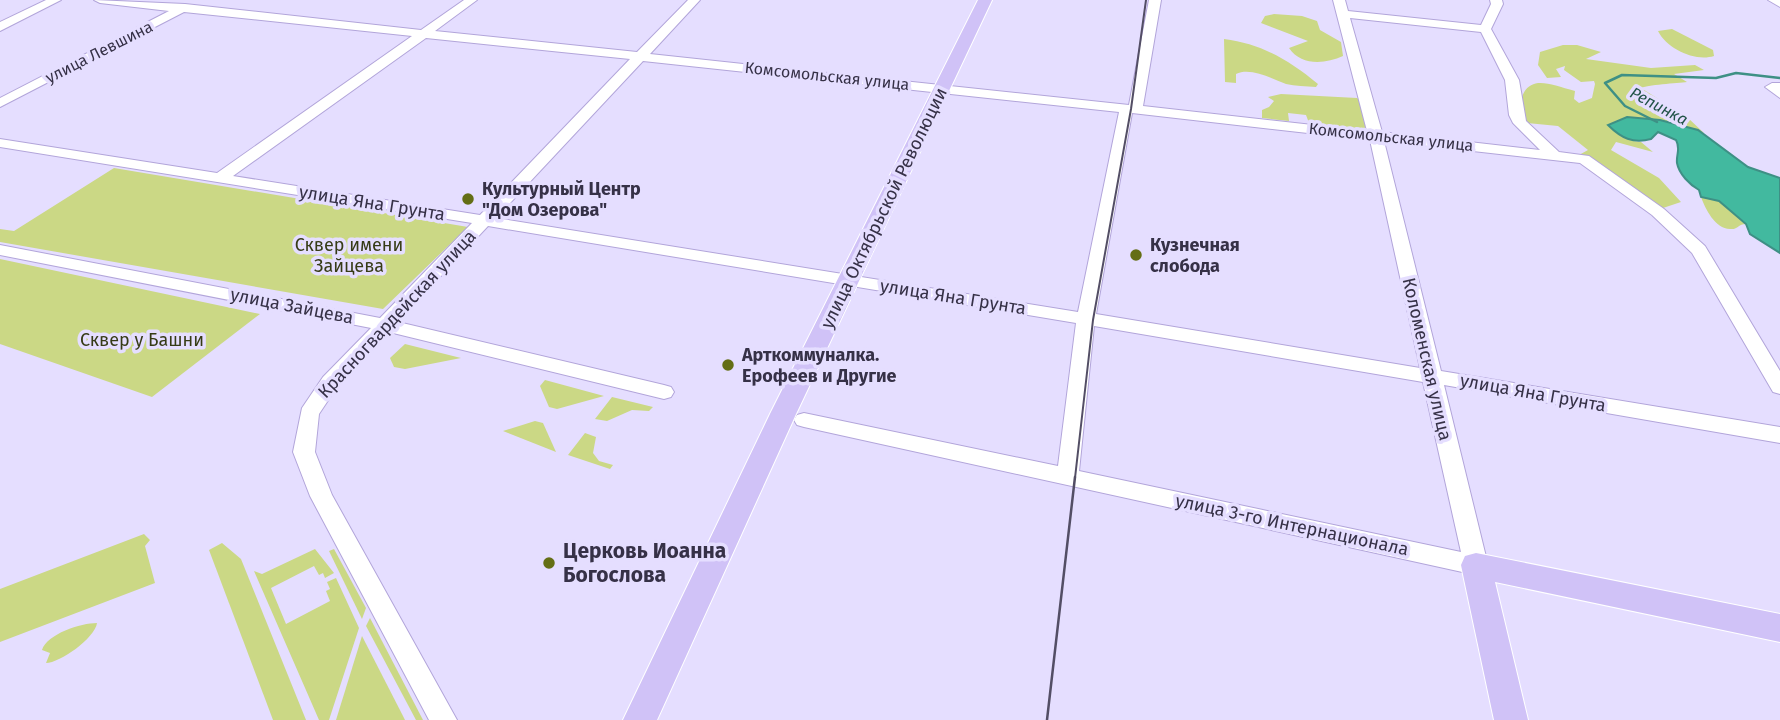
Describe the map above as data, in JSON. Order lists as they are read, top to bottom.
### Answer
{
  "streets": {
    "main road": ["улица Октябрьской Революции", "Коломенская улица", "улица 3-го Интернационала"],
    "street": [
      "улица Левшина",
      "Комсомольская улица",
      "улица Яна Грунта",
      "улица Зайцева",
      "Красногвардейская улица"
    ]
  },
  "crossings": [
    ["улица Левшина", "Комсомольская улица"],
    ["Комсомольская улица", "улица Октябрьской Революции"],
    ["Комсомольская улица", "Красногвардейская улица"],
    ["Комсомольская улица", "Коломенская улица"],
    ["улица Яна Грунта", "улица Октябрьской Революции"],
    ["улица Яна Грунта", "Красногвардейская улица"],
    ["улица Яна Грунта", "Коломенская улица"],
    ["улица Зайцева", "Красногвардейская улица"],
    ["Коломенская улица", "улица 3-го Интернационала"]
  ],
  "water": ["Репинка"],
  "parks": ["Сквер имени Зайцева", "Сквер у Башни"],
  "places": [
    "Культурный Центр \"Дом Озерова\"",
    "Кузнечная слобода",
    "Арткоммуналка. Ерофеев и Другие",
    "Церковь Иоанна Богослова"
  ]
}
